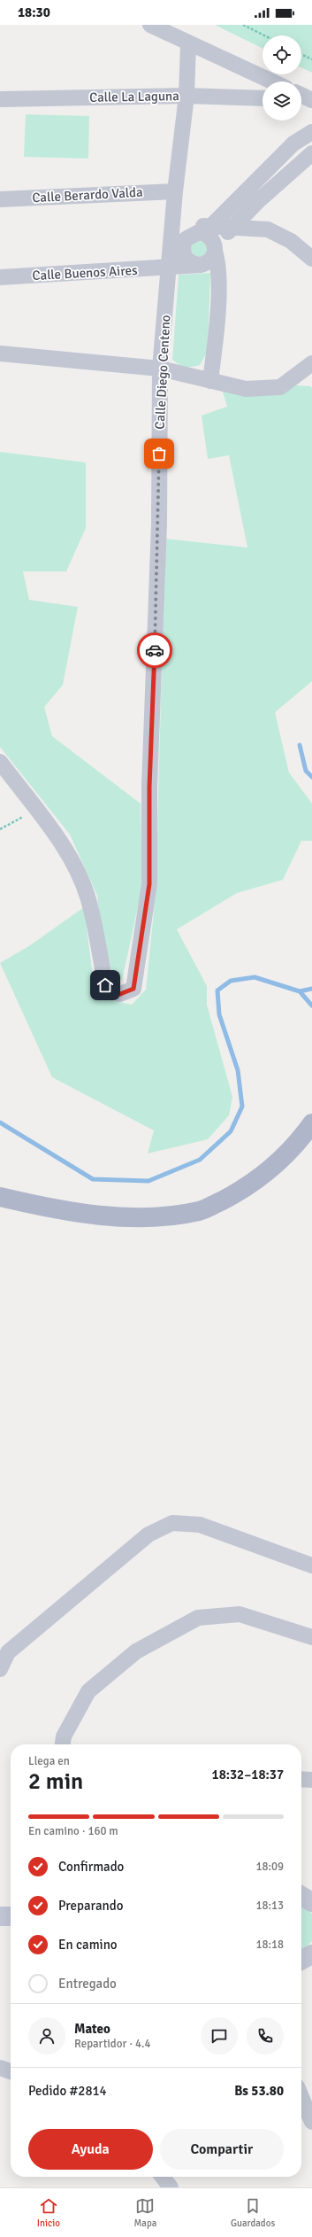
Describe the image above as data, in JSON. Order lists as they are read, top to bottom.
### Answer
{
  "streets": {
    "street": [
      "Calle La Laguna",
      "Calle Berardo Valda",
      "Calle Buenos Aires",
      "Calle Diego Centeno"
    ]
  },
  "crossings": [
    ["Calle La Laguna", "Calle Diego Centeno"],
    ["Calle Berardo Valda", "Calle Diego Centeno"],
    ["Calle Buenos Aires", "Calle Diego Centeno"]
  ],
  "page": {
    "status": "18:30",
    "heading": ["2 min", "Llega en", "18:32–18:37"],
    "panel": [
      "Mateo",
      "Repartidor · 4.4",
      "Pedido #2814",
      "Bs 53.80"
    ],
    "bar": "En camino · 160 m",
    "list": [
      ["Confirmado", "18:09"],
      ["Preparando", "18:13"],
      ["En camino", "18:18"],
      "Entregado"
    ],
    "buttons": ["Ayuda", "Compartir"],
    "tabs": ["Inicio", "Mapa", "Guardados"]
  }
}
